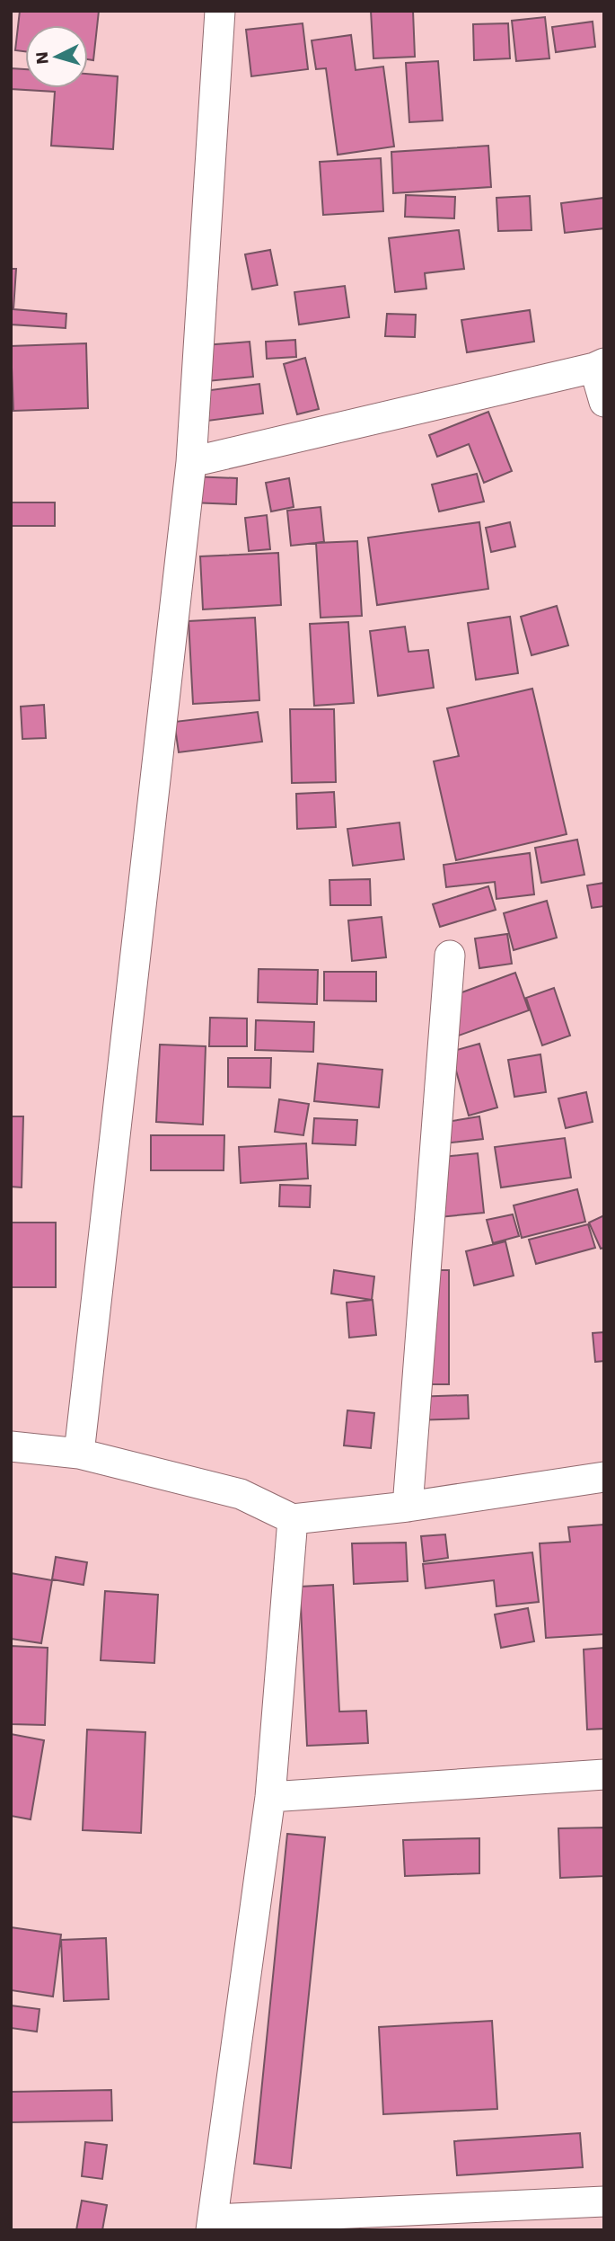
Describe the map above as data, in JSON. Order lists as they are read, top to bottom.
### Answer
{
  "north": "left"
}
